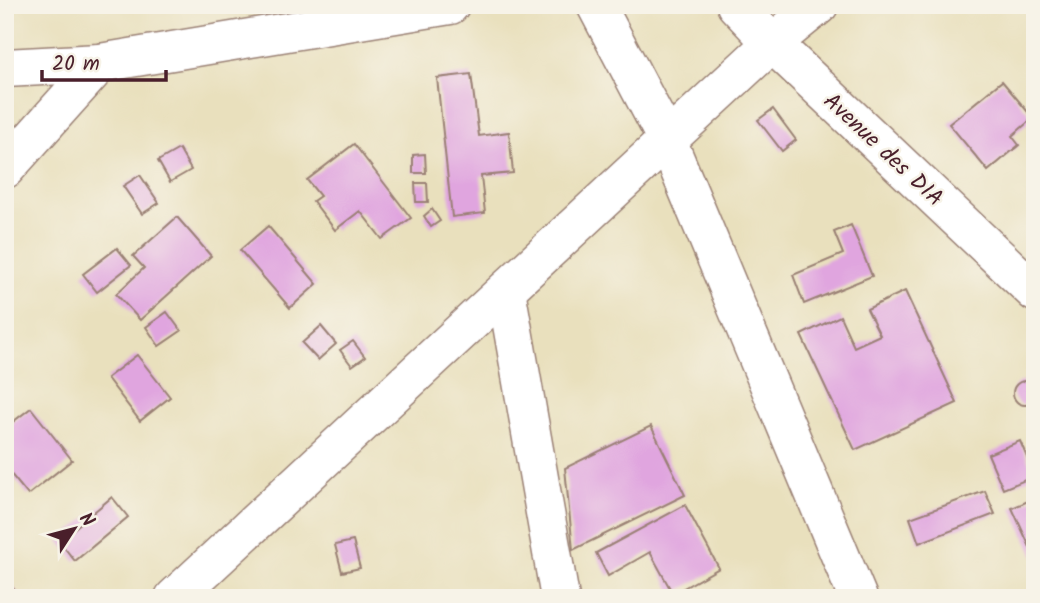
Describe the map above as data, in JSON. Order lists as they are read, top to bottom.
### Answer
{
  "streets": {
    "street": ["Avenue des DIA"]
  },
  "scale_bar": "20 m",
  "north": "top right"
}
